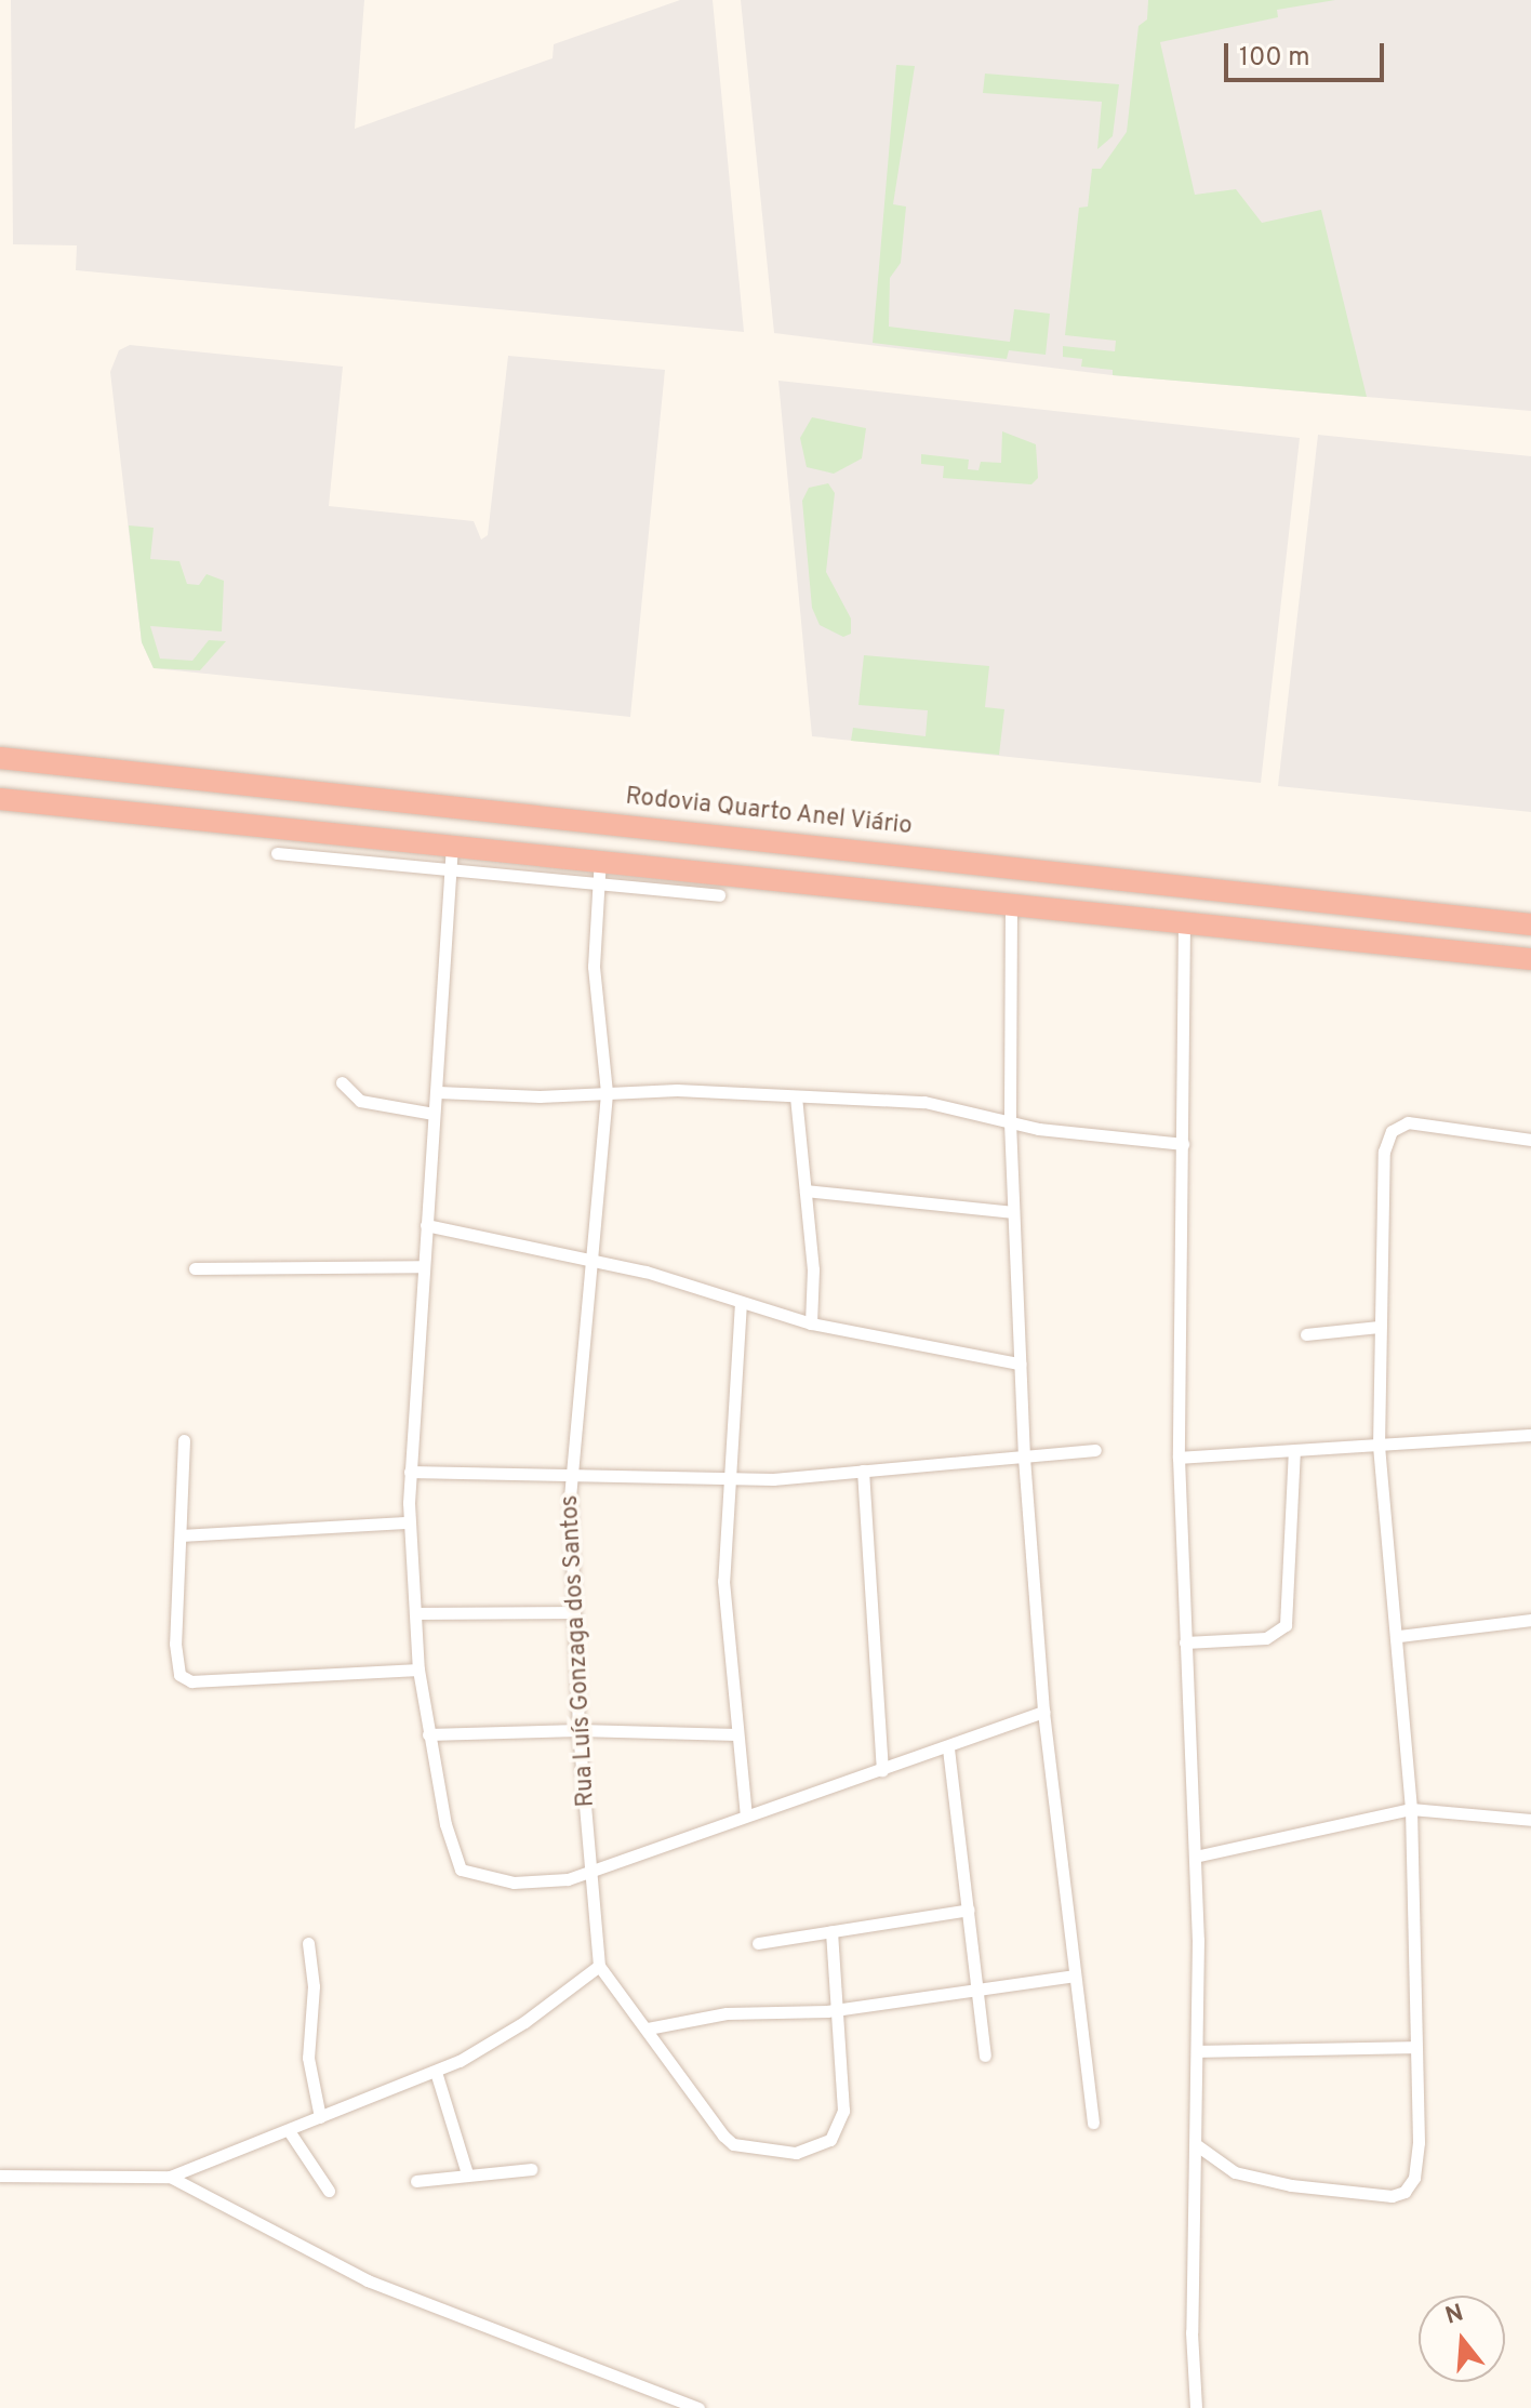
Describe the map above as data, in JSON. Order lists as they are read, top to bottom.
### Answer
{
  "streets": {
    "highway": ["Rodovia Quarto Anel Viário"],
    "street": ["Rua Luís Gonzaga dos Santos"]
  },
  "scale_bar": "100 m",
  "north": "top"
}
